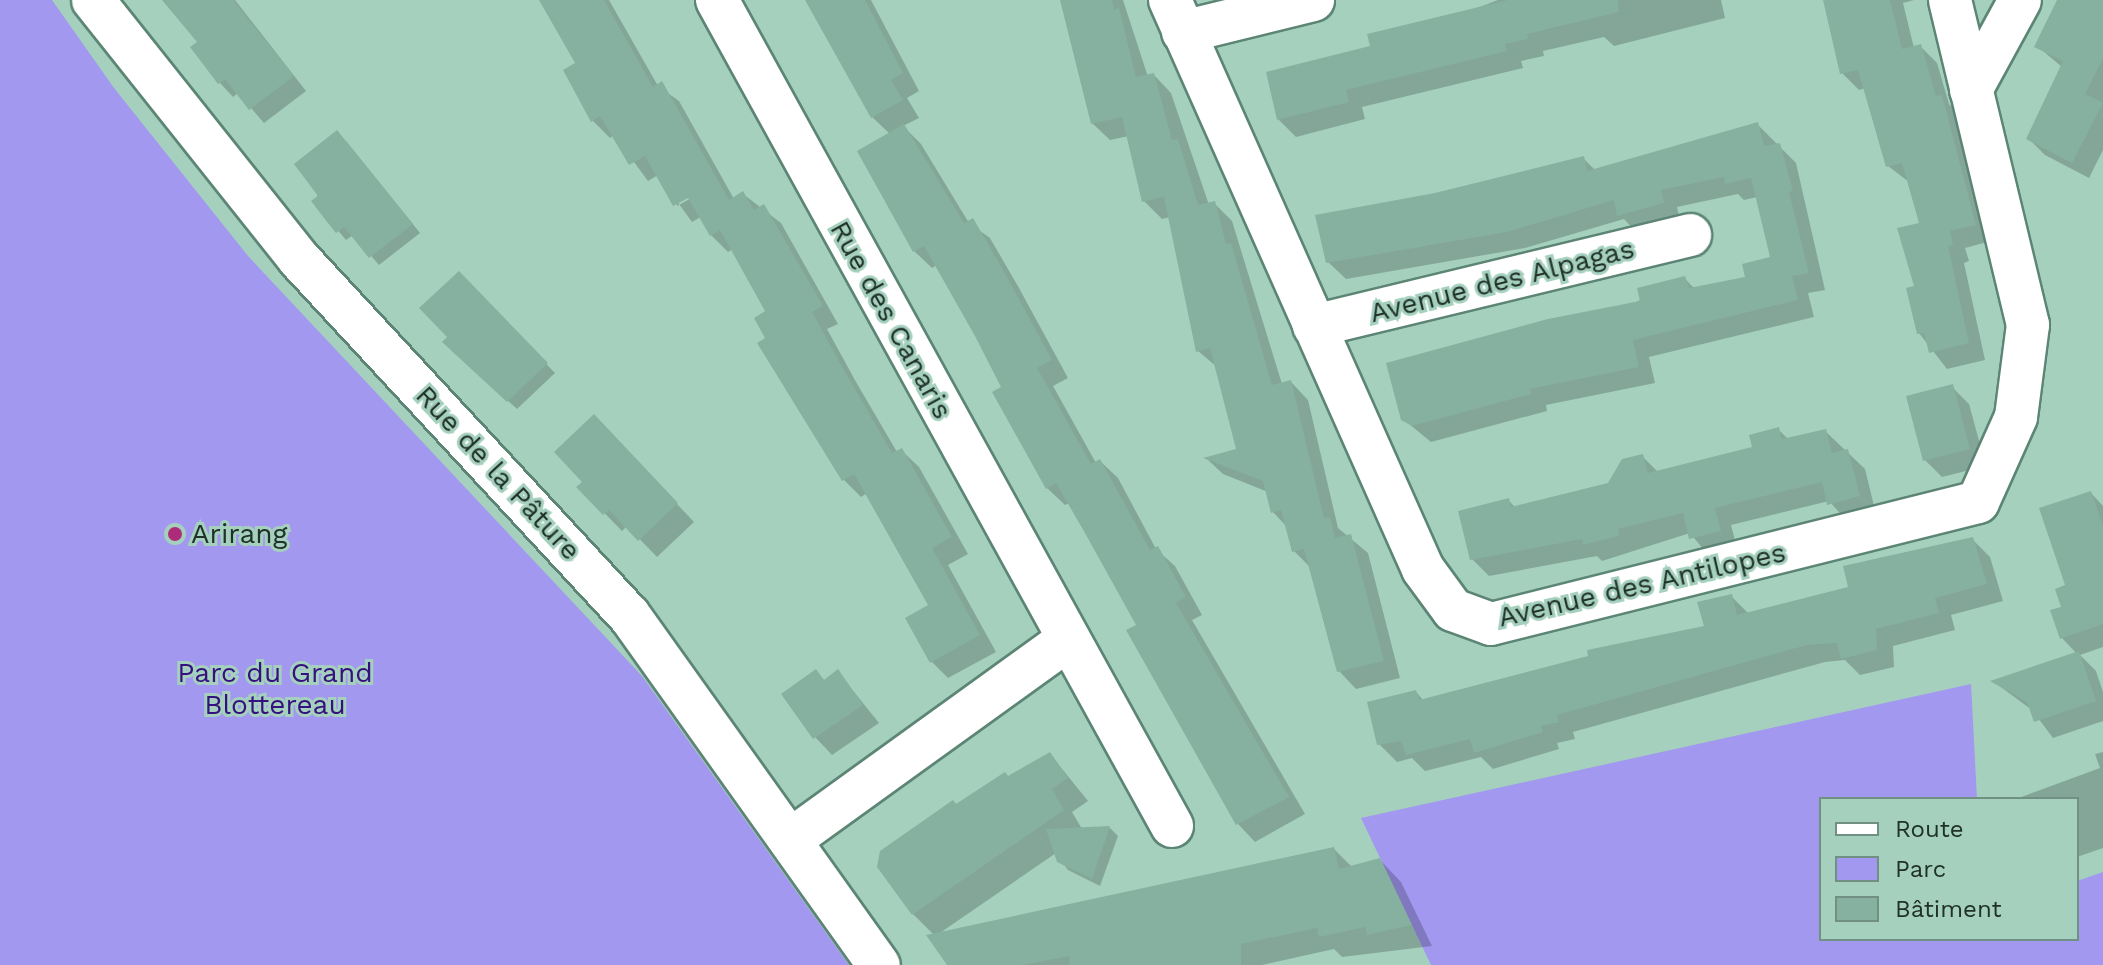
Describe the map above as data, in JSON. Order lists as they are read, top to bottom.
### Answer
{
  "streets": {
    "street": [
      "Avenue des Alpagas",
      "Rue des Canaris",
      "Rue de la Pâture",
      "Avenue des Antilopes"
    ]
  },
  "crossings": [
    ["Avenue des Alpagas", "Avenue des Antilopes"]
  ],
  "parks": ["Parc du Grand Blottereau"],
  "places": ["Arirang"],
  "legend": ["Route", "Parc", "Bâtiment"]
}
